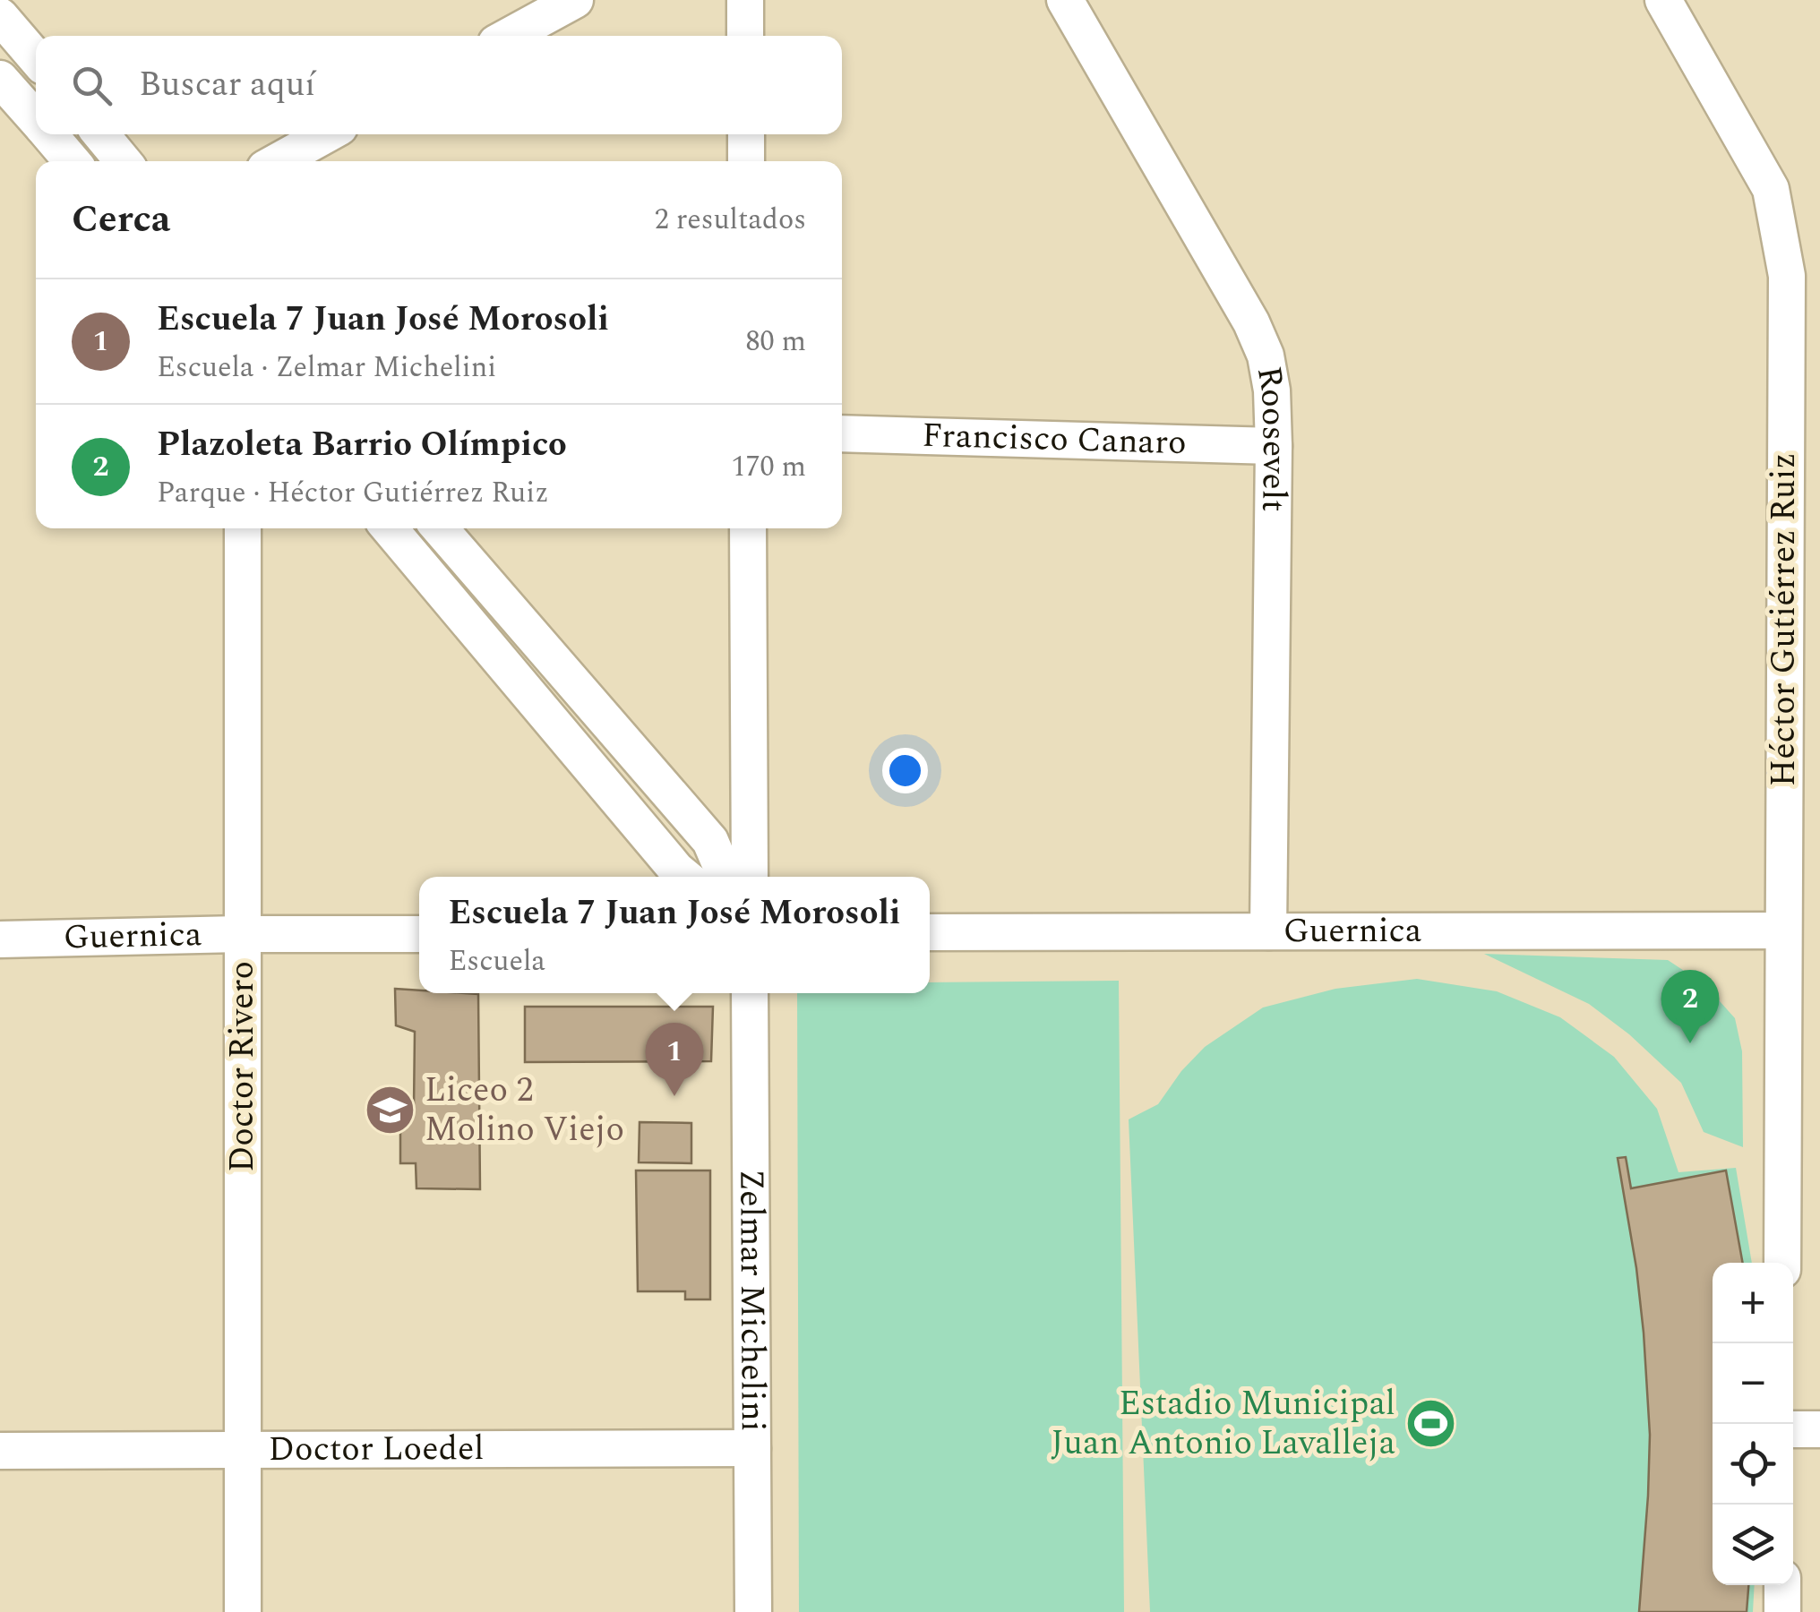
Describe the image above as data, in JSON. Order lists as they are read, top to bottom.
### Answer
{
  "streets": {
    "street": [
      "Francisco Canaro",
      "Roosevelt",
      "Héctor Gutiérrez Ruiz",
      "Guernica",
      "Doctor Rivero",
      "Zelmar Michelini",
      "Doctor Loedel"
    ]
  },
  "crossings": [
    ["Francisco Canaro", "Roosevelt"],
    ["Roosevelt", "Guernica"],
    ["Héctor Gutiérrez Ruiz", "Guernica"],
    ["Guernica", "Doctor Rivero"],
    ["Doctor Rivero", "Doctor Loedel"],
    ["Zelmar Michelini", "Doctor Loedel"]
  ],
  "places": {
    "school or university": ["Liceo 2 Molino Viejo"],
    "sports": ["Estadio Municipal Juan Antonio Lavalleja"]
  },
  "page": {
    "search": "Buscar aquí",
    "heading": ["Cerca", "2 resultados"],
    "list": [
      {
        "mark": "1",
        "name": "Escuela 7 Juan José Morosoli",
        "note": "Escuela · Zelmar Michelini",
        "value": "80 m"
      },
      {
        "mark": "2",
        "name": "Plazoleta Barrio Olímpico",
        "note": "Parque · Héctor Gutiérrez Ruiz",
        "value": "170 m"
      }
    ],
    "popup": ["Escuela 7 Juan José Morosoli", "Escuela"],
    "pins": ["2", "1"],
    "map_buttons": ["+", "−"]
  }
}
